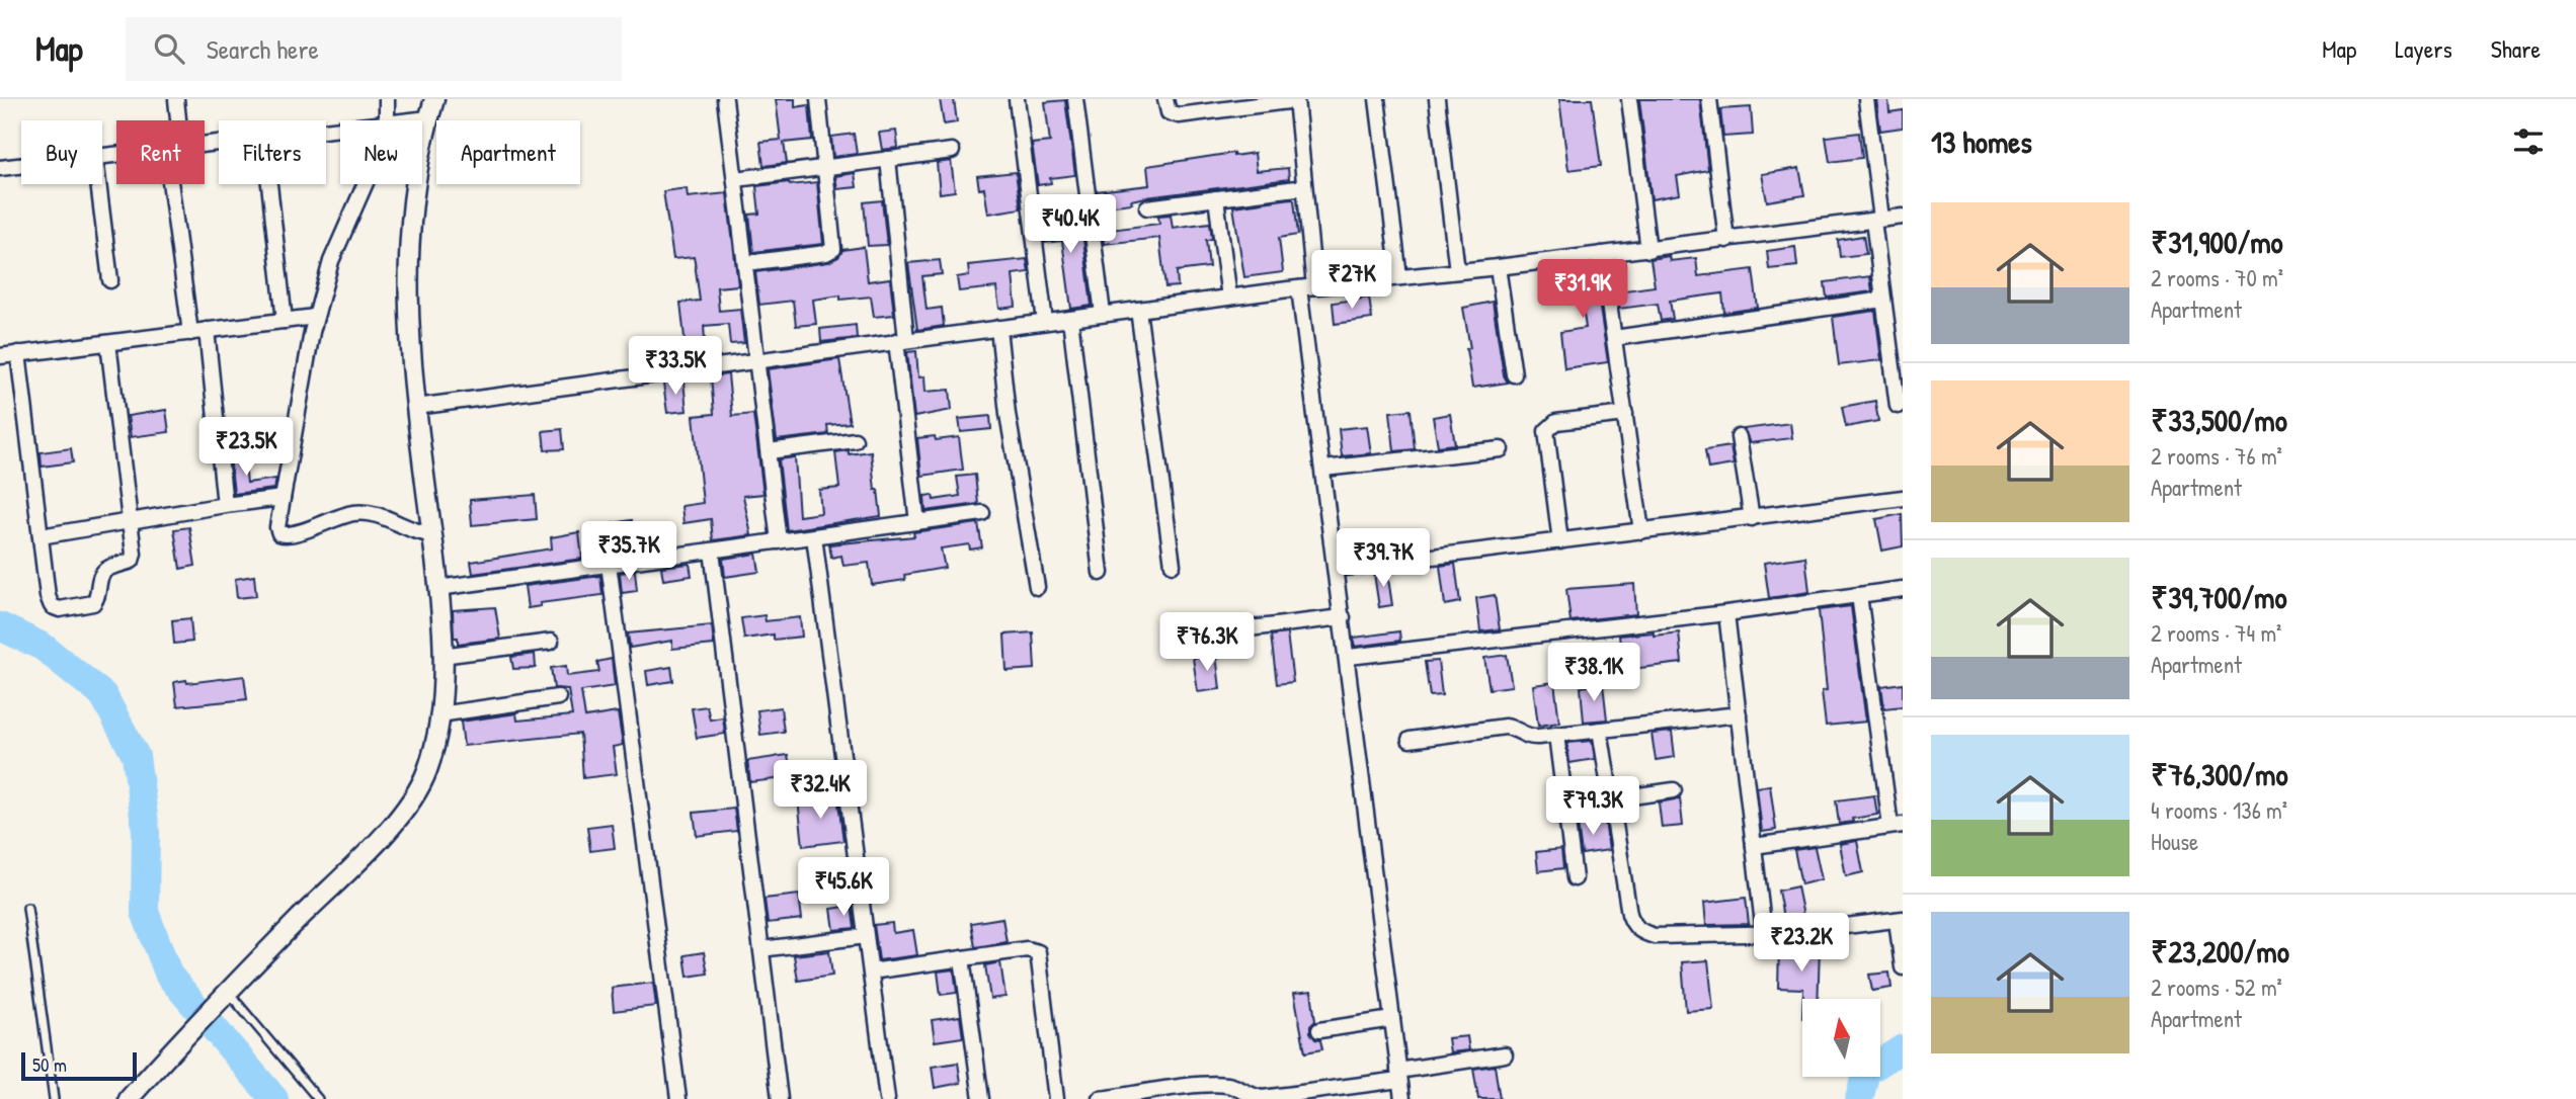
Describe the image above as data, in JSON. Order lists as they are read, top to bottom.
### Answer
{
  "scale_bar": "50 m",
  "north": "top",
  "page": {
    "header": "Map",
    "search": "Search here",
    "nav": ["Map", "Layers", "Share"],
    "heading": "13 homes",
    "chip": [
      "Buy",
      "Rent",
      "Filters",
      "New",
      "Apartment"
    ],
    "list": [
      {
        "name": "₹31,900/mo",
        "note": "2 rooms · 70 m² · Apartment"
      },
      {
        "name": "₹33,500/mo",
        "note": "2 rooms · 76 m² · Apartment"
      },
      {
        "name": "₹39,700/mo",
        "note": "2 rooms · 74 m² · Apartment"
      },
      {
        "name": "₹76,300/mo",
        "note": "4 rooms · 136 m² · House"
      },
      {
        "name": "₹23,200/mo",
        "note": "2 rooms · 52 m² · Apartment"
      }
    ],
    "price": [
      "₹40.4K",
      "₹27K",
      "₹31.9K",
      "₹33.5K",
      "₹23.5K",
      "₹35.7K",
      "₹39.7K",
      "₹76.3K",
      "₹38.1K",
      "₹32.4K",
      "₹79.3K",
      "₹45.6K",
      "₹23.2K"
    ],
    "scale": "50 m"
  }
}
